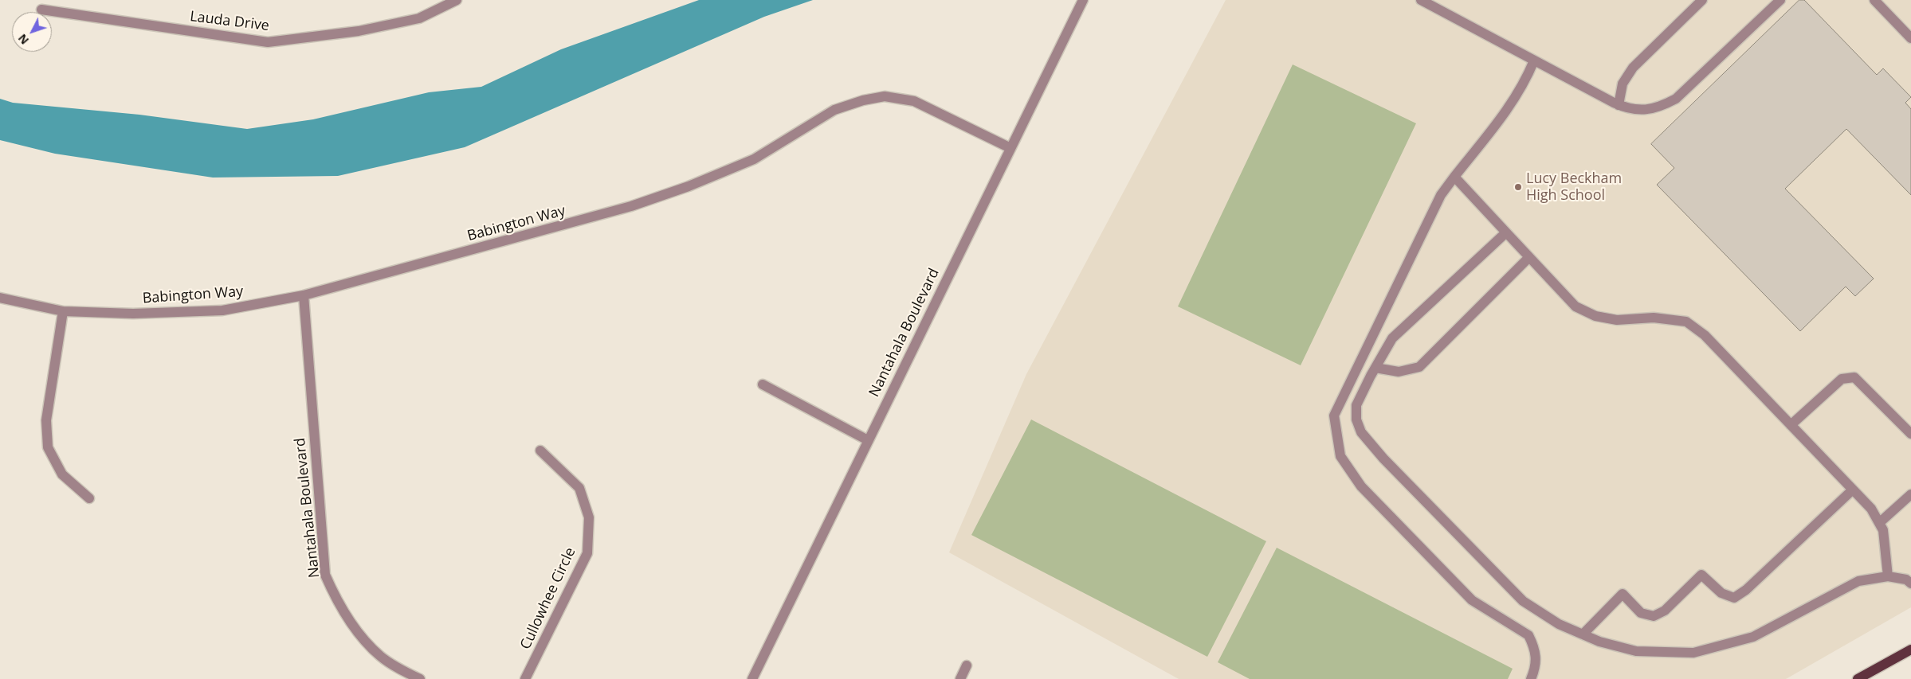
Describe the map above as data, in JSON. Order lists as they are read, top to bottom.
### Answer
{
  "streets": {
    "street": [
      "Lauda Drive",
      "Babington Way",
      "Nantahala Boulevard",
      "Cullowhee Circle"
    ]
  },
  "crossings": [
    ["Babington Way", "Nantahala Boulevard"]
  ],
  "places": ["Lucy Beckham High School"],
  "north": "bottom left"
}
